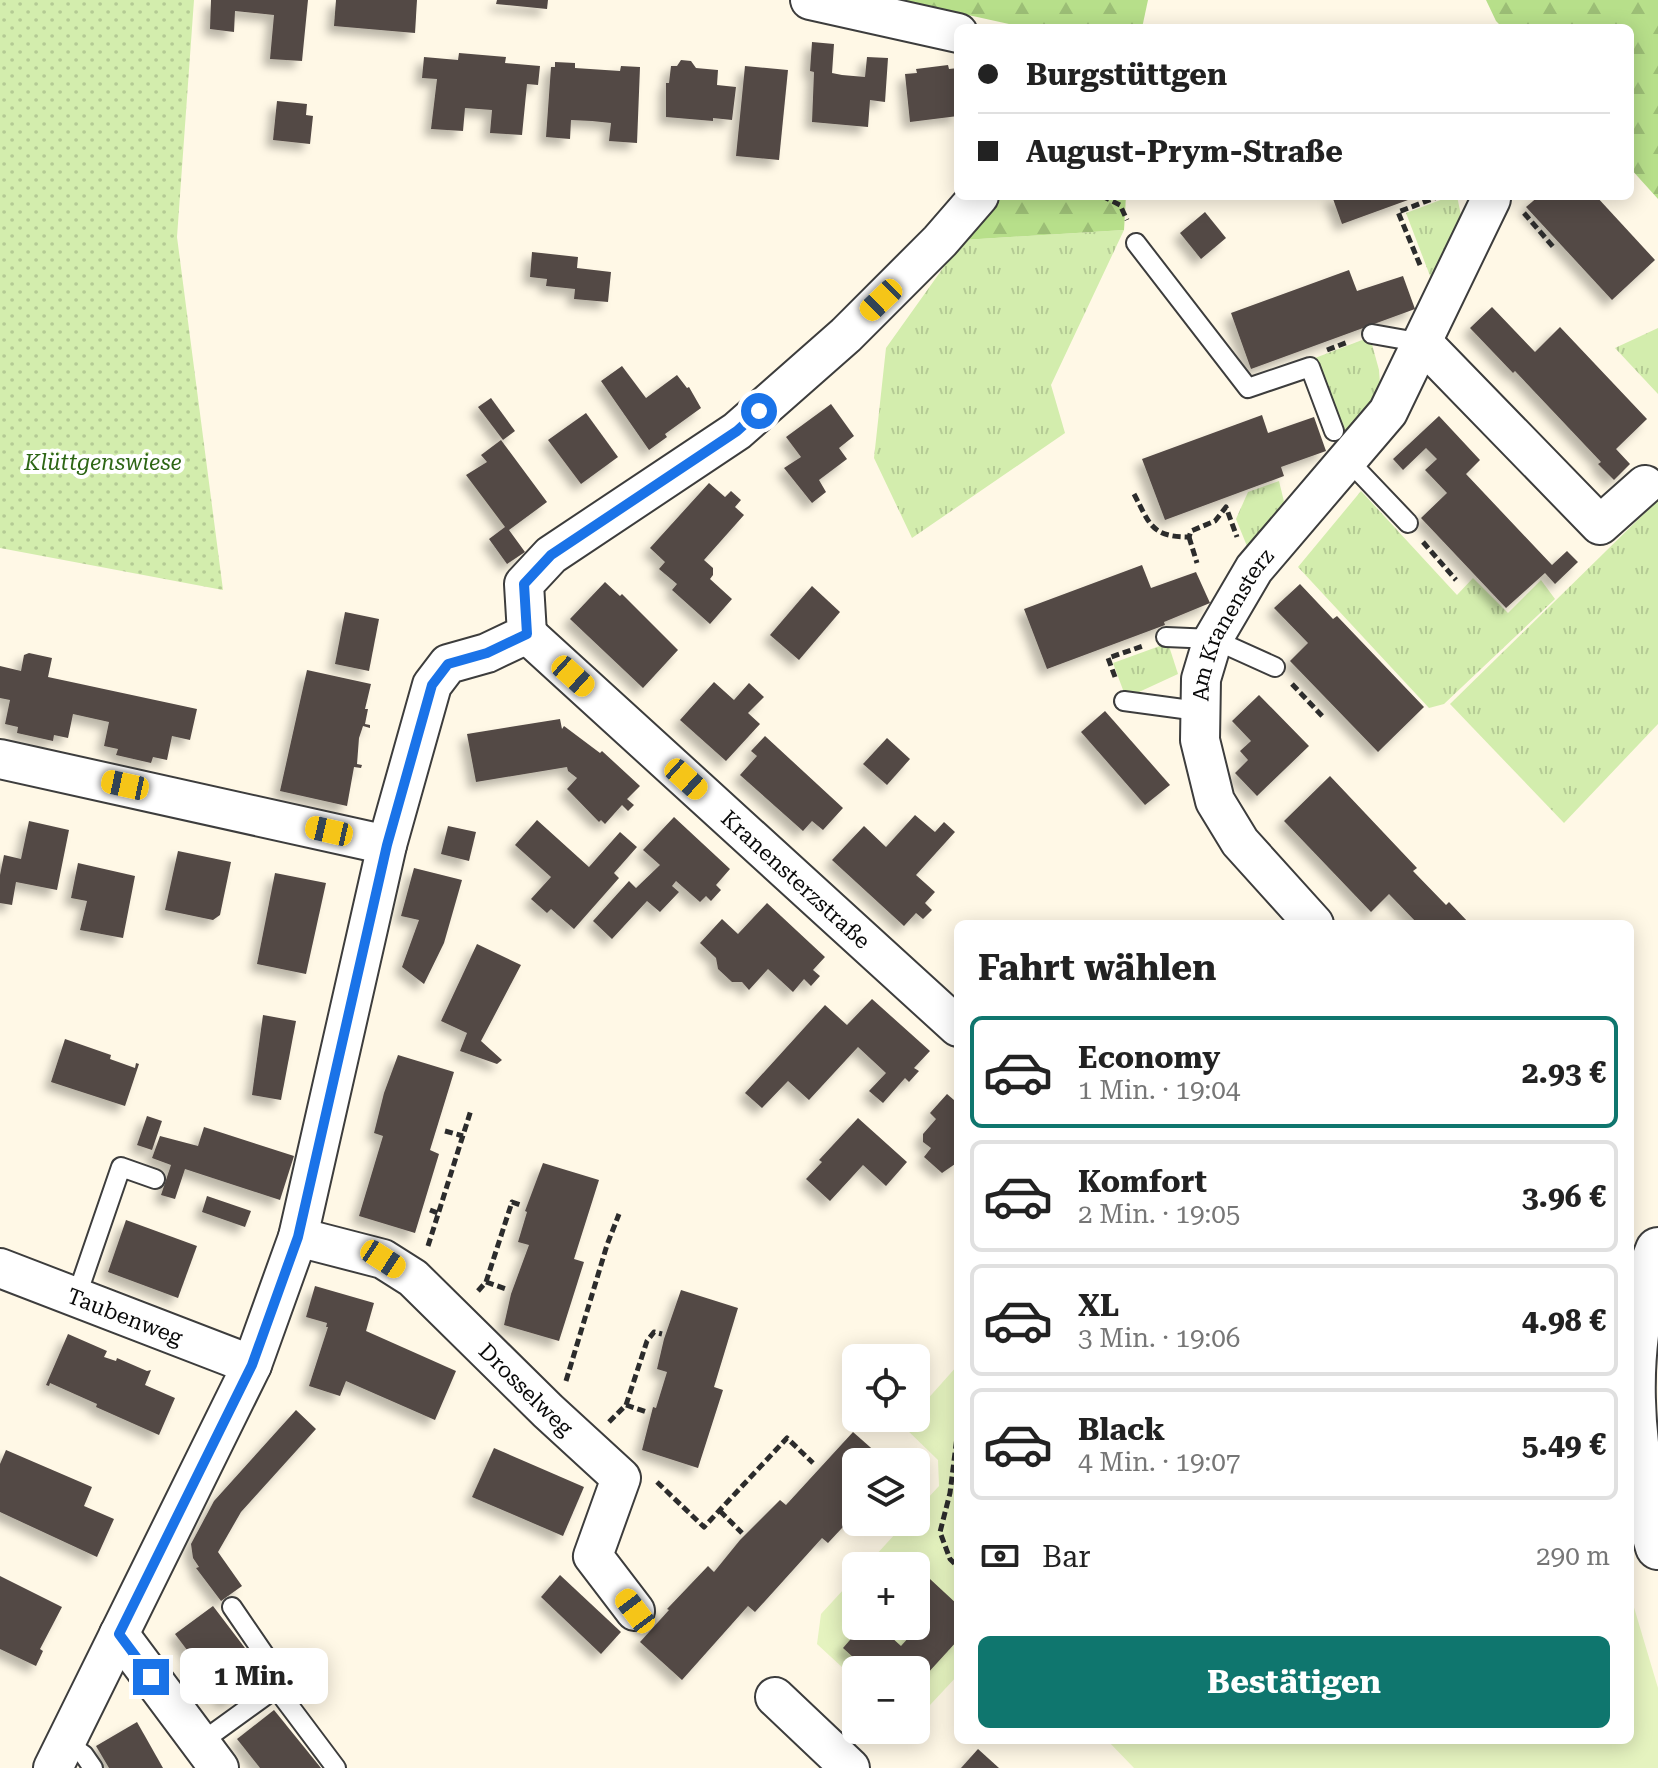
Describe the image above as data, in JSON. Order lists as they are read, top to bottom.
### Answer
{
  "streets": {
    "street": [
      "Am Kranensterz",
      "Kranensterzstraße",
      "Taubenweg",
      "Drosselweg"
    ]
  },
  "parks": ["Klüttgenswiese"],
  "page": {
    "banner": ["Burgstüttgen", "August-Prym-Straße"],
    "heading": "Fahrt wählen",
    "list": [
      {
        "name": "Economy",
        "note": "1 Min. · 19:04",
        "value": "2.93 €"
      },
      {
        "name": "Komfort",
        "note": "2 Min. · 19:05",
        "value": "3.96 €"
      },
      {
        "name": "XL",
        "note": "3 Min. · 19:06",
        "value": "4.98 €"
      },
      {
        "name": "Black",
        "note": "4 Min. · 19:07",
        "value": "5.49 €"
      }
    ],
    "map_buttons": ["+", "−"],
    "pay": ["Bar", "290 m"],
    "buttons": "Bestätigen",
    "bubble": "1 Min."
  }
}
